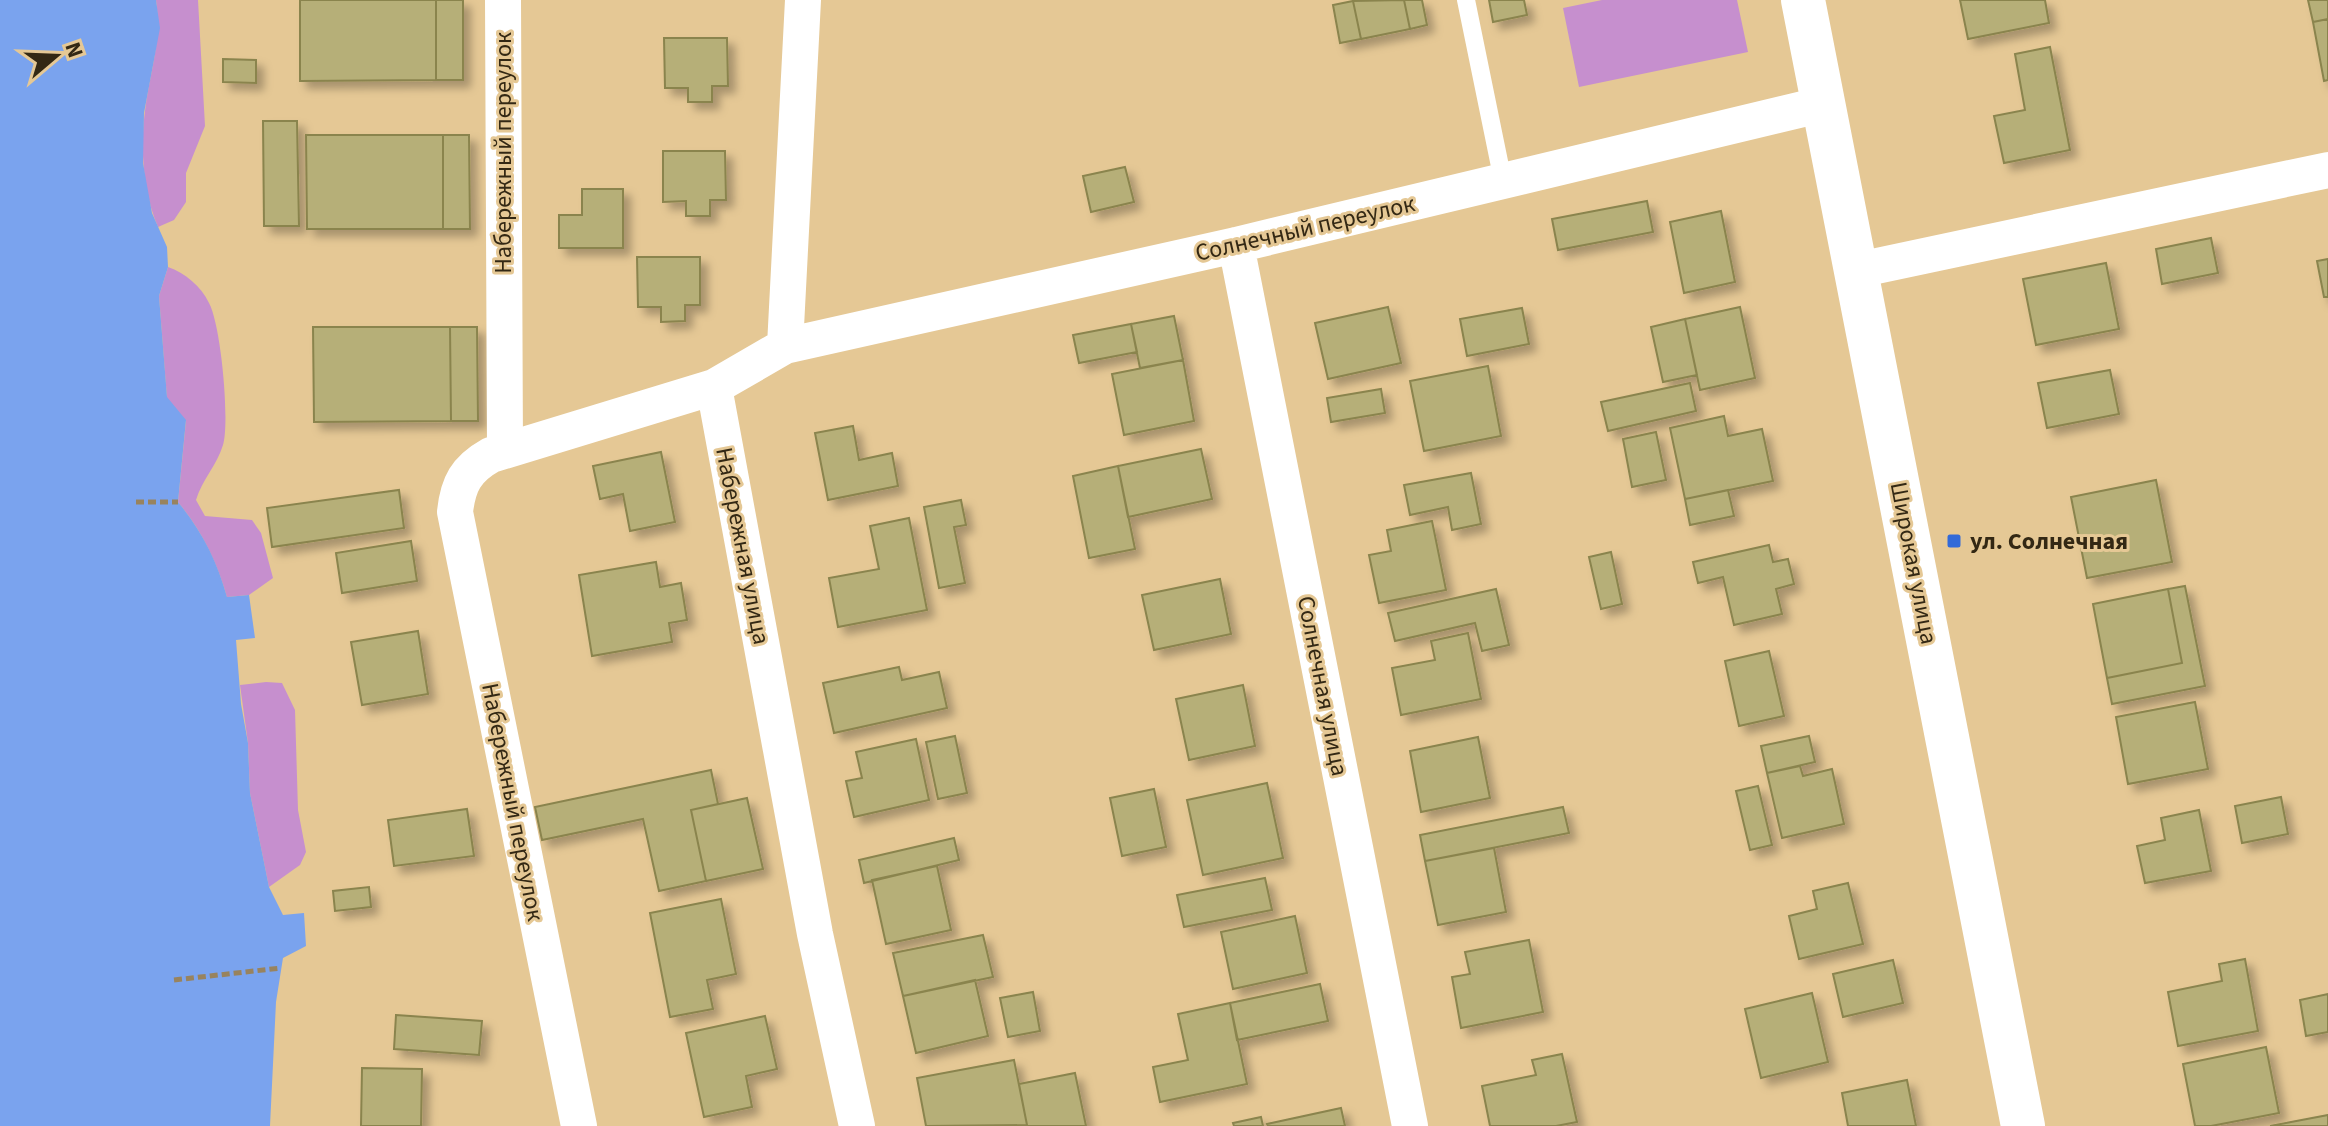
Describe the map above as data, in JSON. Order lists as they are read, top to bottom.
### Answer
{
  "streets": {
    "street": [
      "Набережный переулок",
      "Солнечный переулок",
      "Набережная улица",
      "Широкая улица",
      "Солнечная улица"
    ]
  },
  "crossings": [
    ["Солнечный переулок", "Широкая улица"],
    ["Солнечный переулок", "Солнечная улица"]
  ],
  "places": {
    "transit": ["ул. Солнечная"]
  },
  "north": "right"
}
